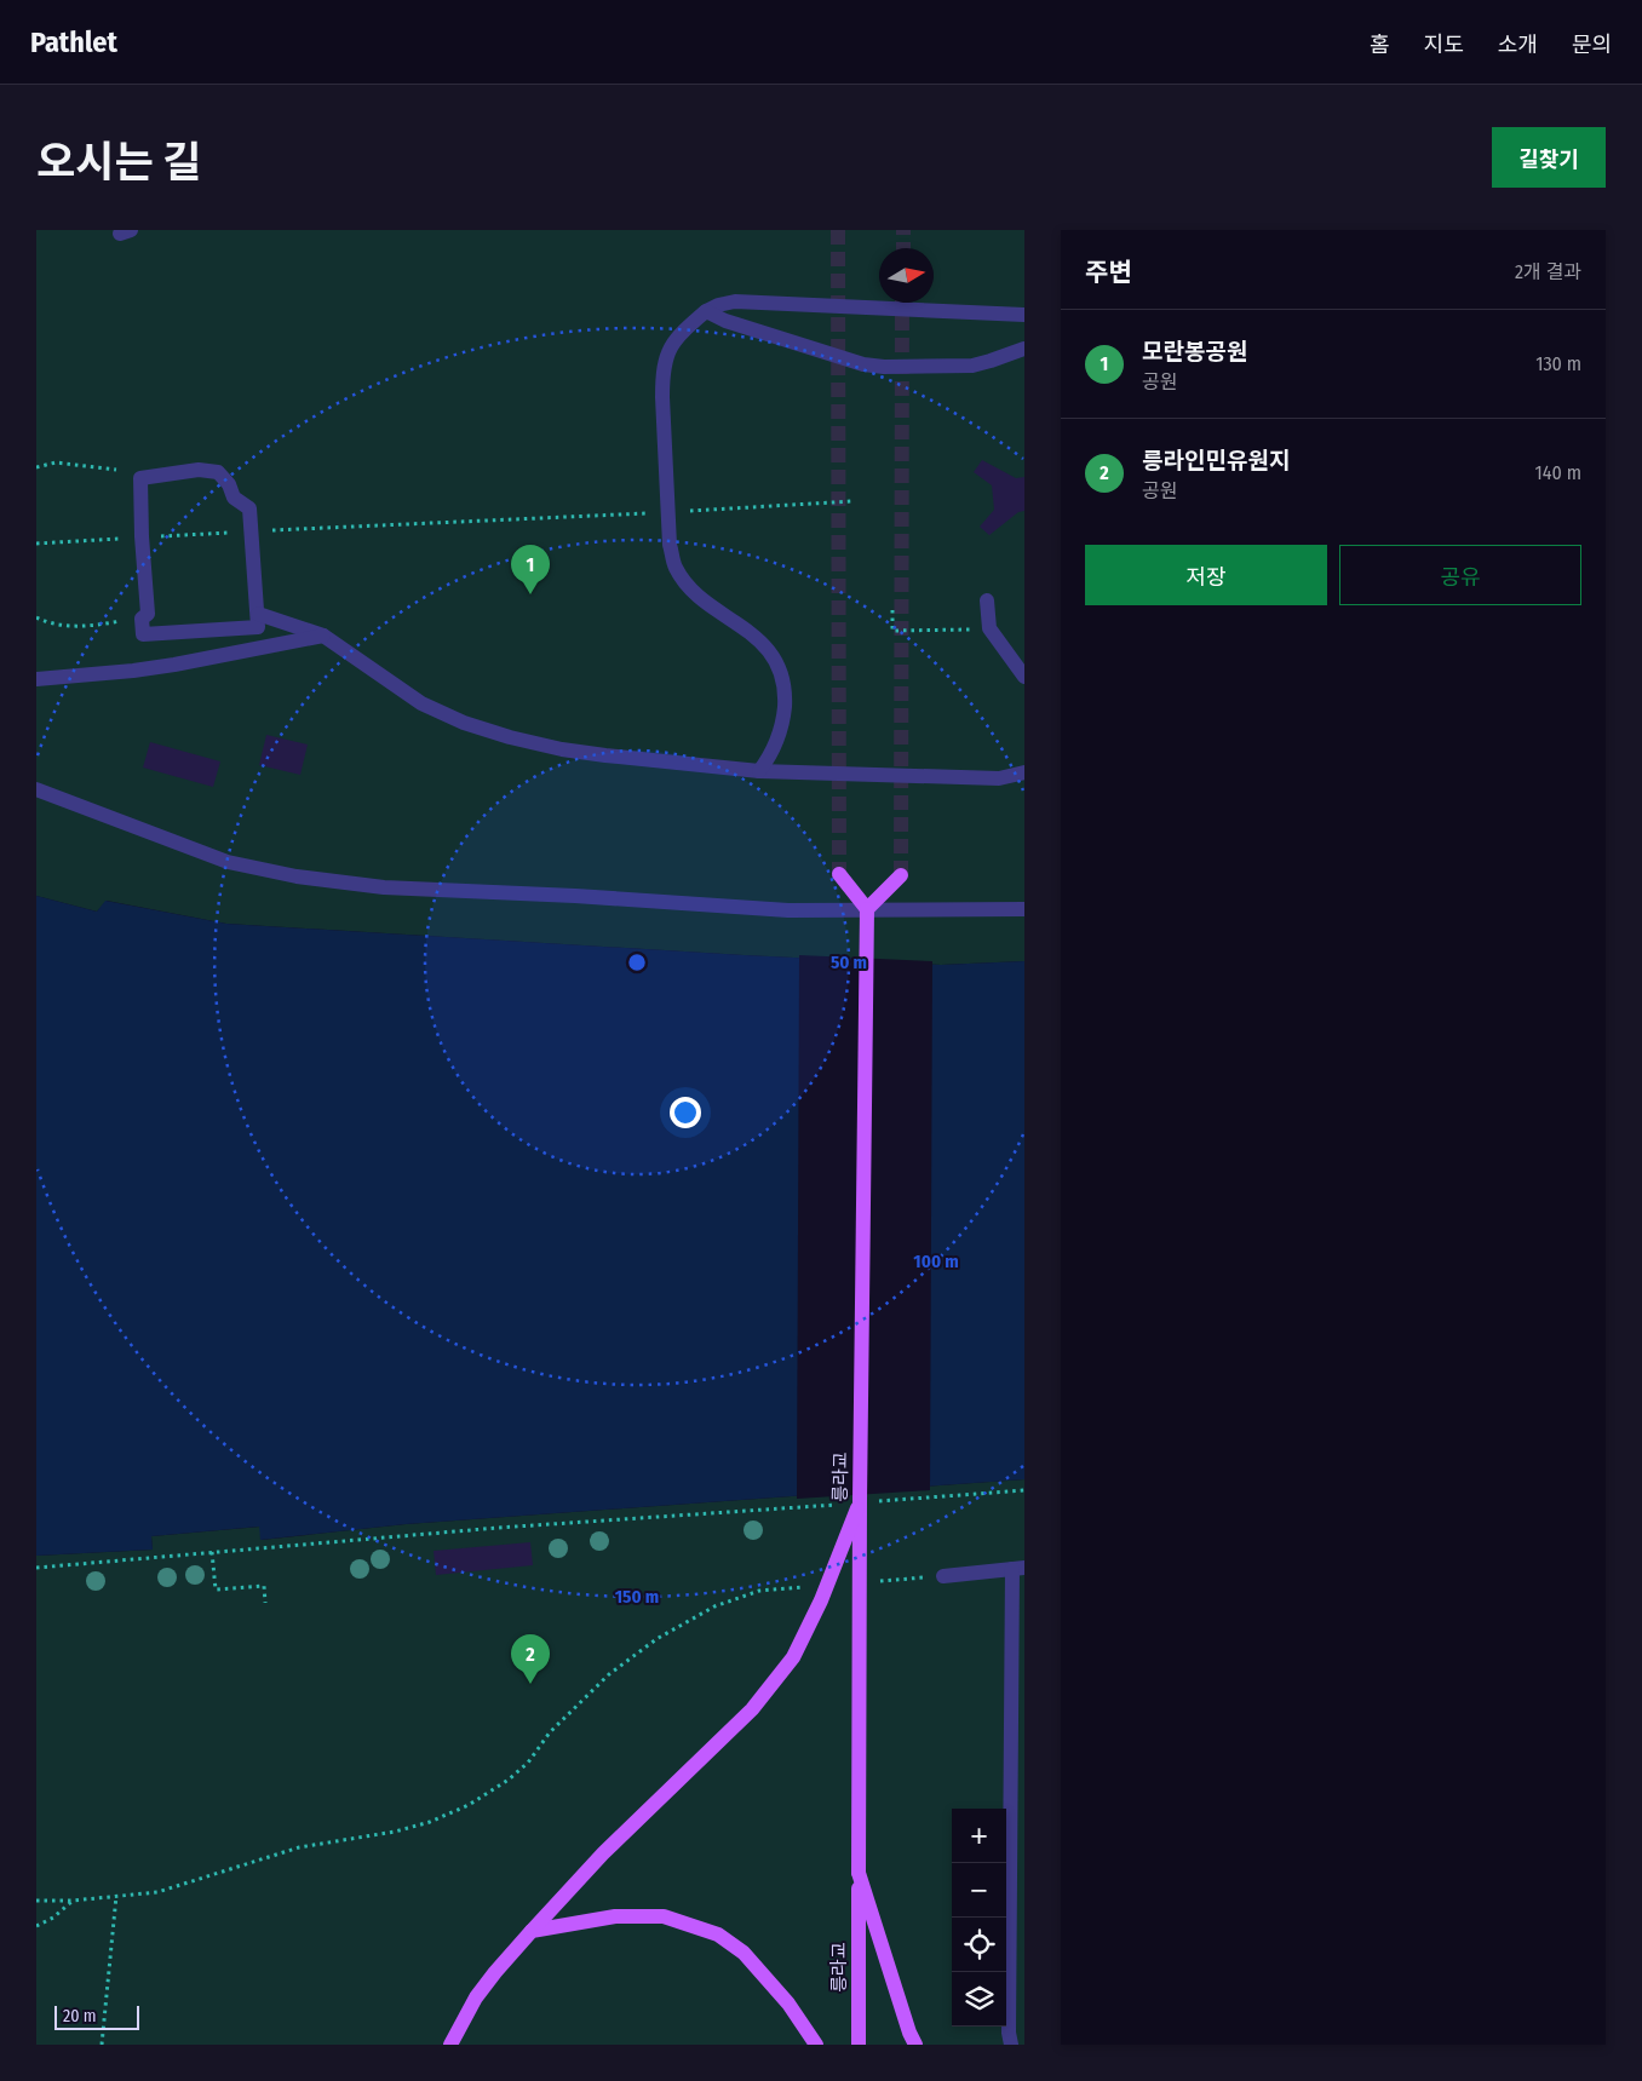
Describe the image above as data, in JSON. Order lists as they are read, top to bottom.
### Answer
{
  "streets": {
    "main road": ["릉라교"]
  },
  "scale_bar": "20 m",
  "north": "right",
  "page": {
    "header": "Pathlet",
    "nav": [
      "홈",
      "지도",
      "소개",
      "문의"
    ],
    "title": "오시는 길",
    "buttons": [
      "길찾기",
      ["저장", "공유"]
    ],
    "heading": ["주변", "2개 결과"],
    "list": [
      {
        "mark": "1",
        "name": "모란봉공원",
        "note": "공원",
        "value": "130 m"
      },
      {
        "mark": "2",
        "name": "릉라인민유원지",
        "note": "공원",
        "value": "140 m"
      }
    ],
    "pins": ["1", "2"],
    "map_buttons": ["+", "−"],
    "scale": "20 m"
  },
  "rings": ["50 m", "100 m", "150 m"]
}
